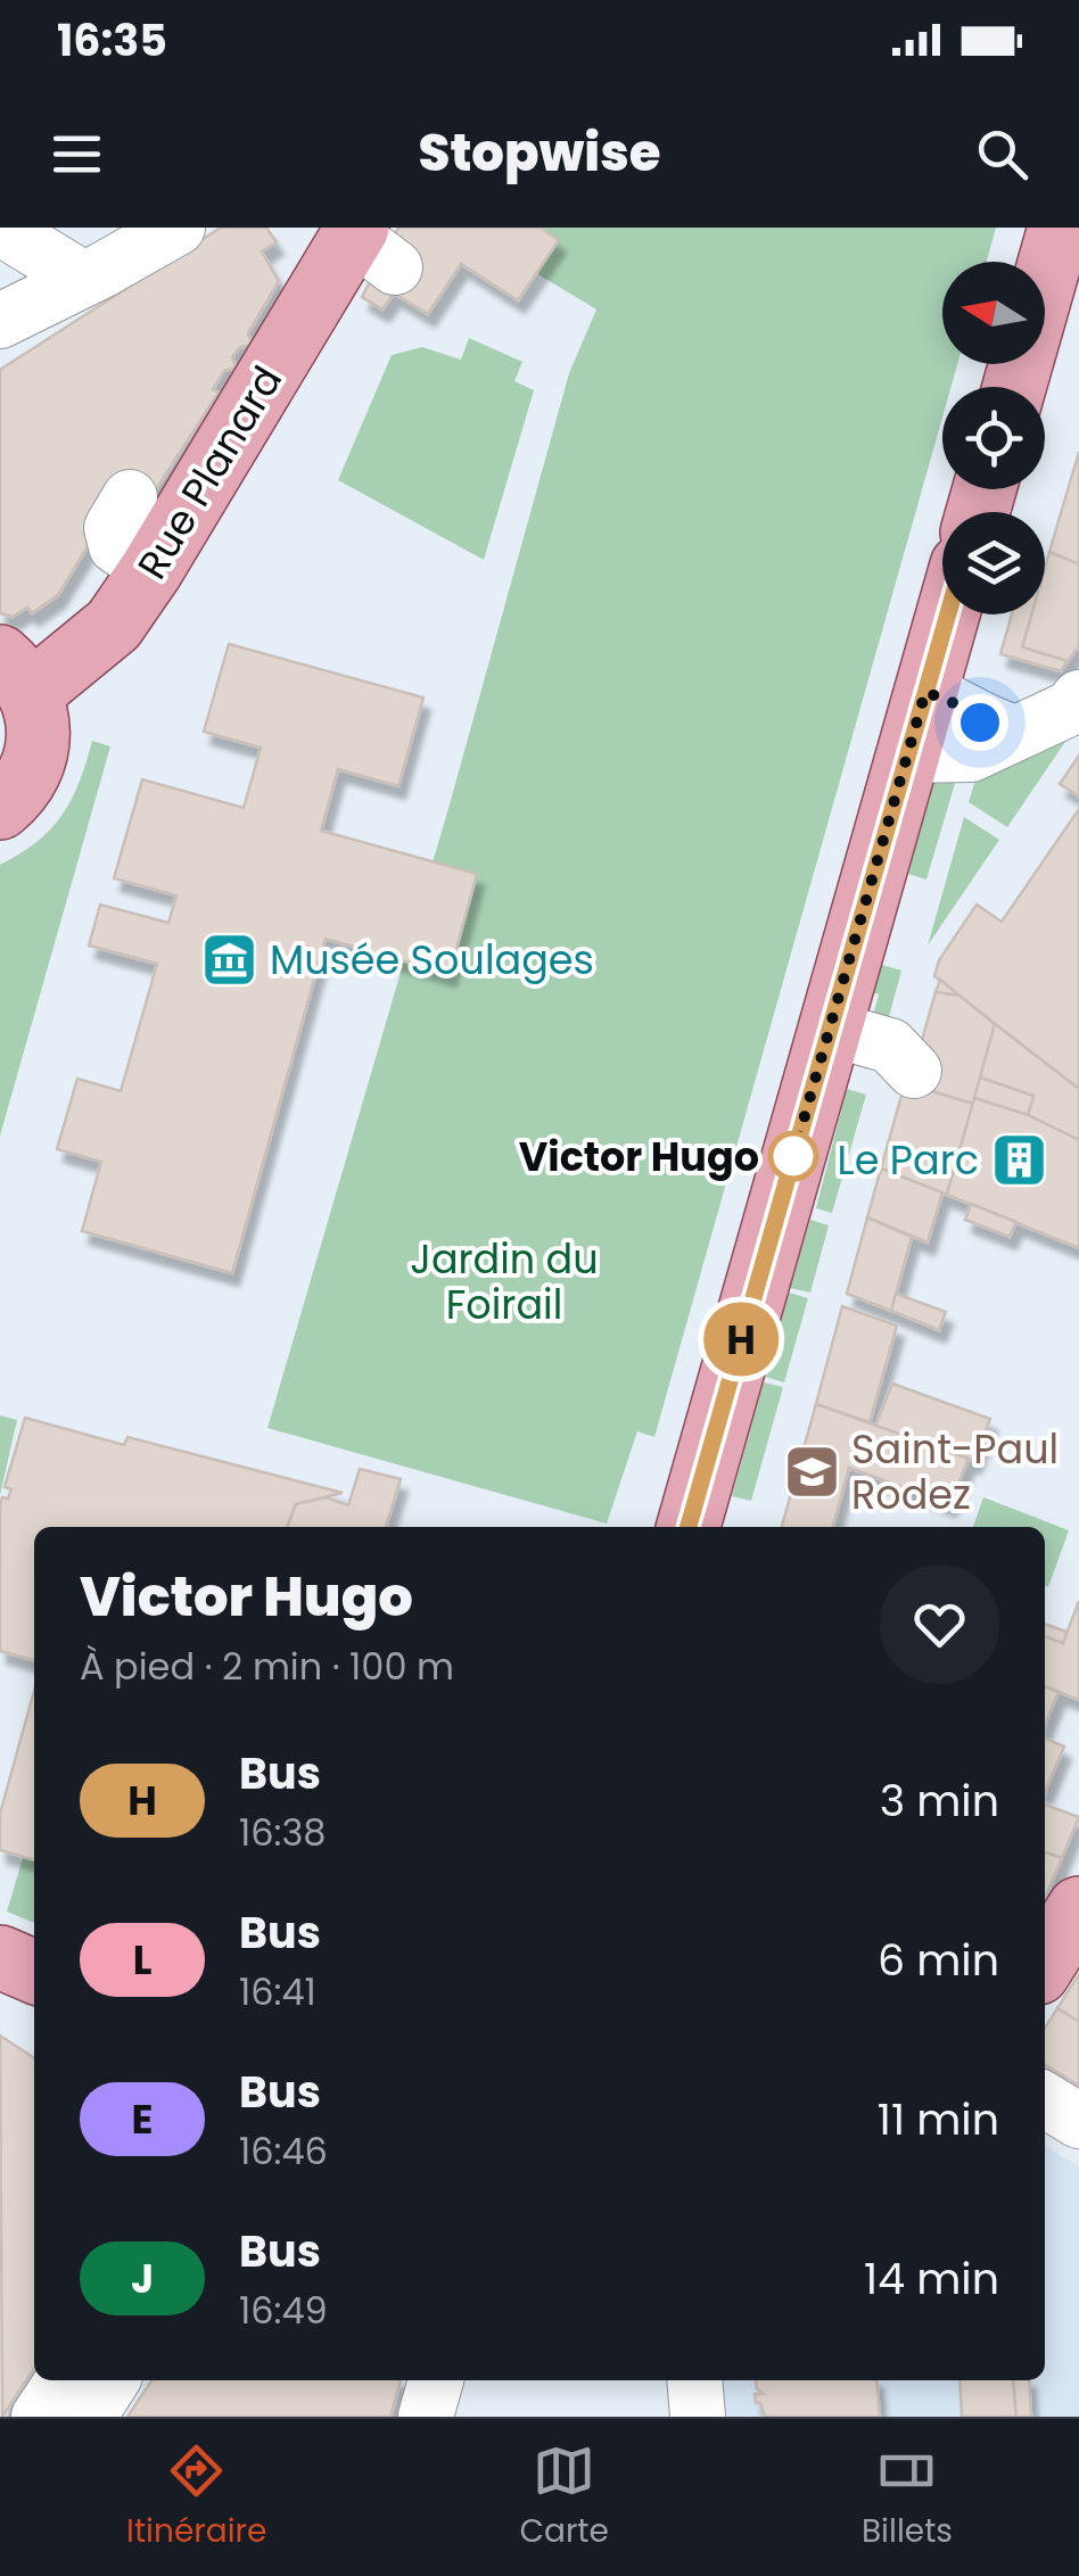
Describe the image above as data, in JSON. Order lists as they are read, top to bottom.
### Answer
{
  "streets": {
    "main road": ["Rue Planard"]
  },
  "parks": ["Jardin du Foirail"],
  "places": {
    "museum": ["Musée Soulages"],
    "other": ["Victor Hugo"],
    "building": ["Le Parc"],
    "school or university": ["Saint-Paul Rodez"]
  },
  "lines": ["bus line H"],
  "north": "left",
  "page": {
    "status": "16:35",
    "header": "Stopwise",
    "on_map": "H",
    "heading": ["Victor Hugo", "À pied · 2 min · 100 m"],
    "list": [
      {
        "mark": "H",
        "name": "Bus",
        "note": "16:38",
        "value": "3 min"
      },
      {
        "mark": "L",
        "name": "Bus",
        "note": "16:41",
        "value": "6 min"
      },
      {
        "mark": "E",
        "name": "Bus",
        "note": "16:46",
        "value": "11 min"
      },
      {
        "mark": "J",
        "name": "Bus",
        "note": "16:49",
        "value": "14 min"
      }
    ],
    "tabs": ["Itinéraire", "Carte", "Billets"]
  }
}
